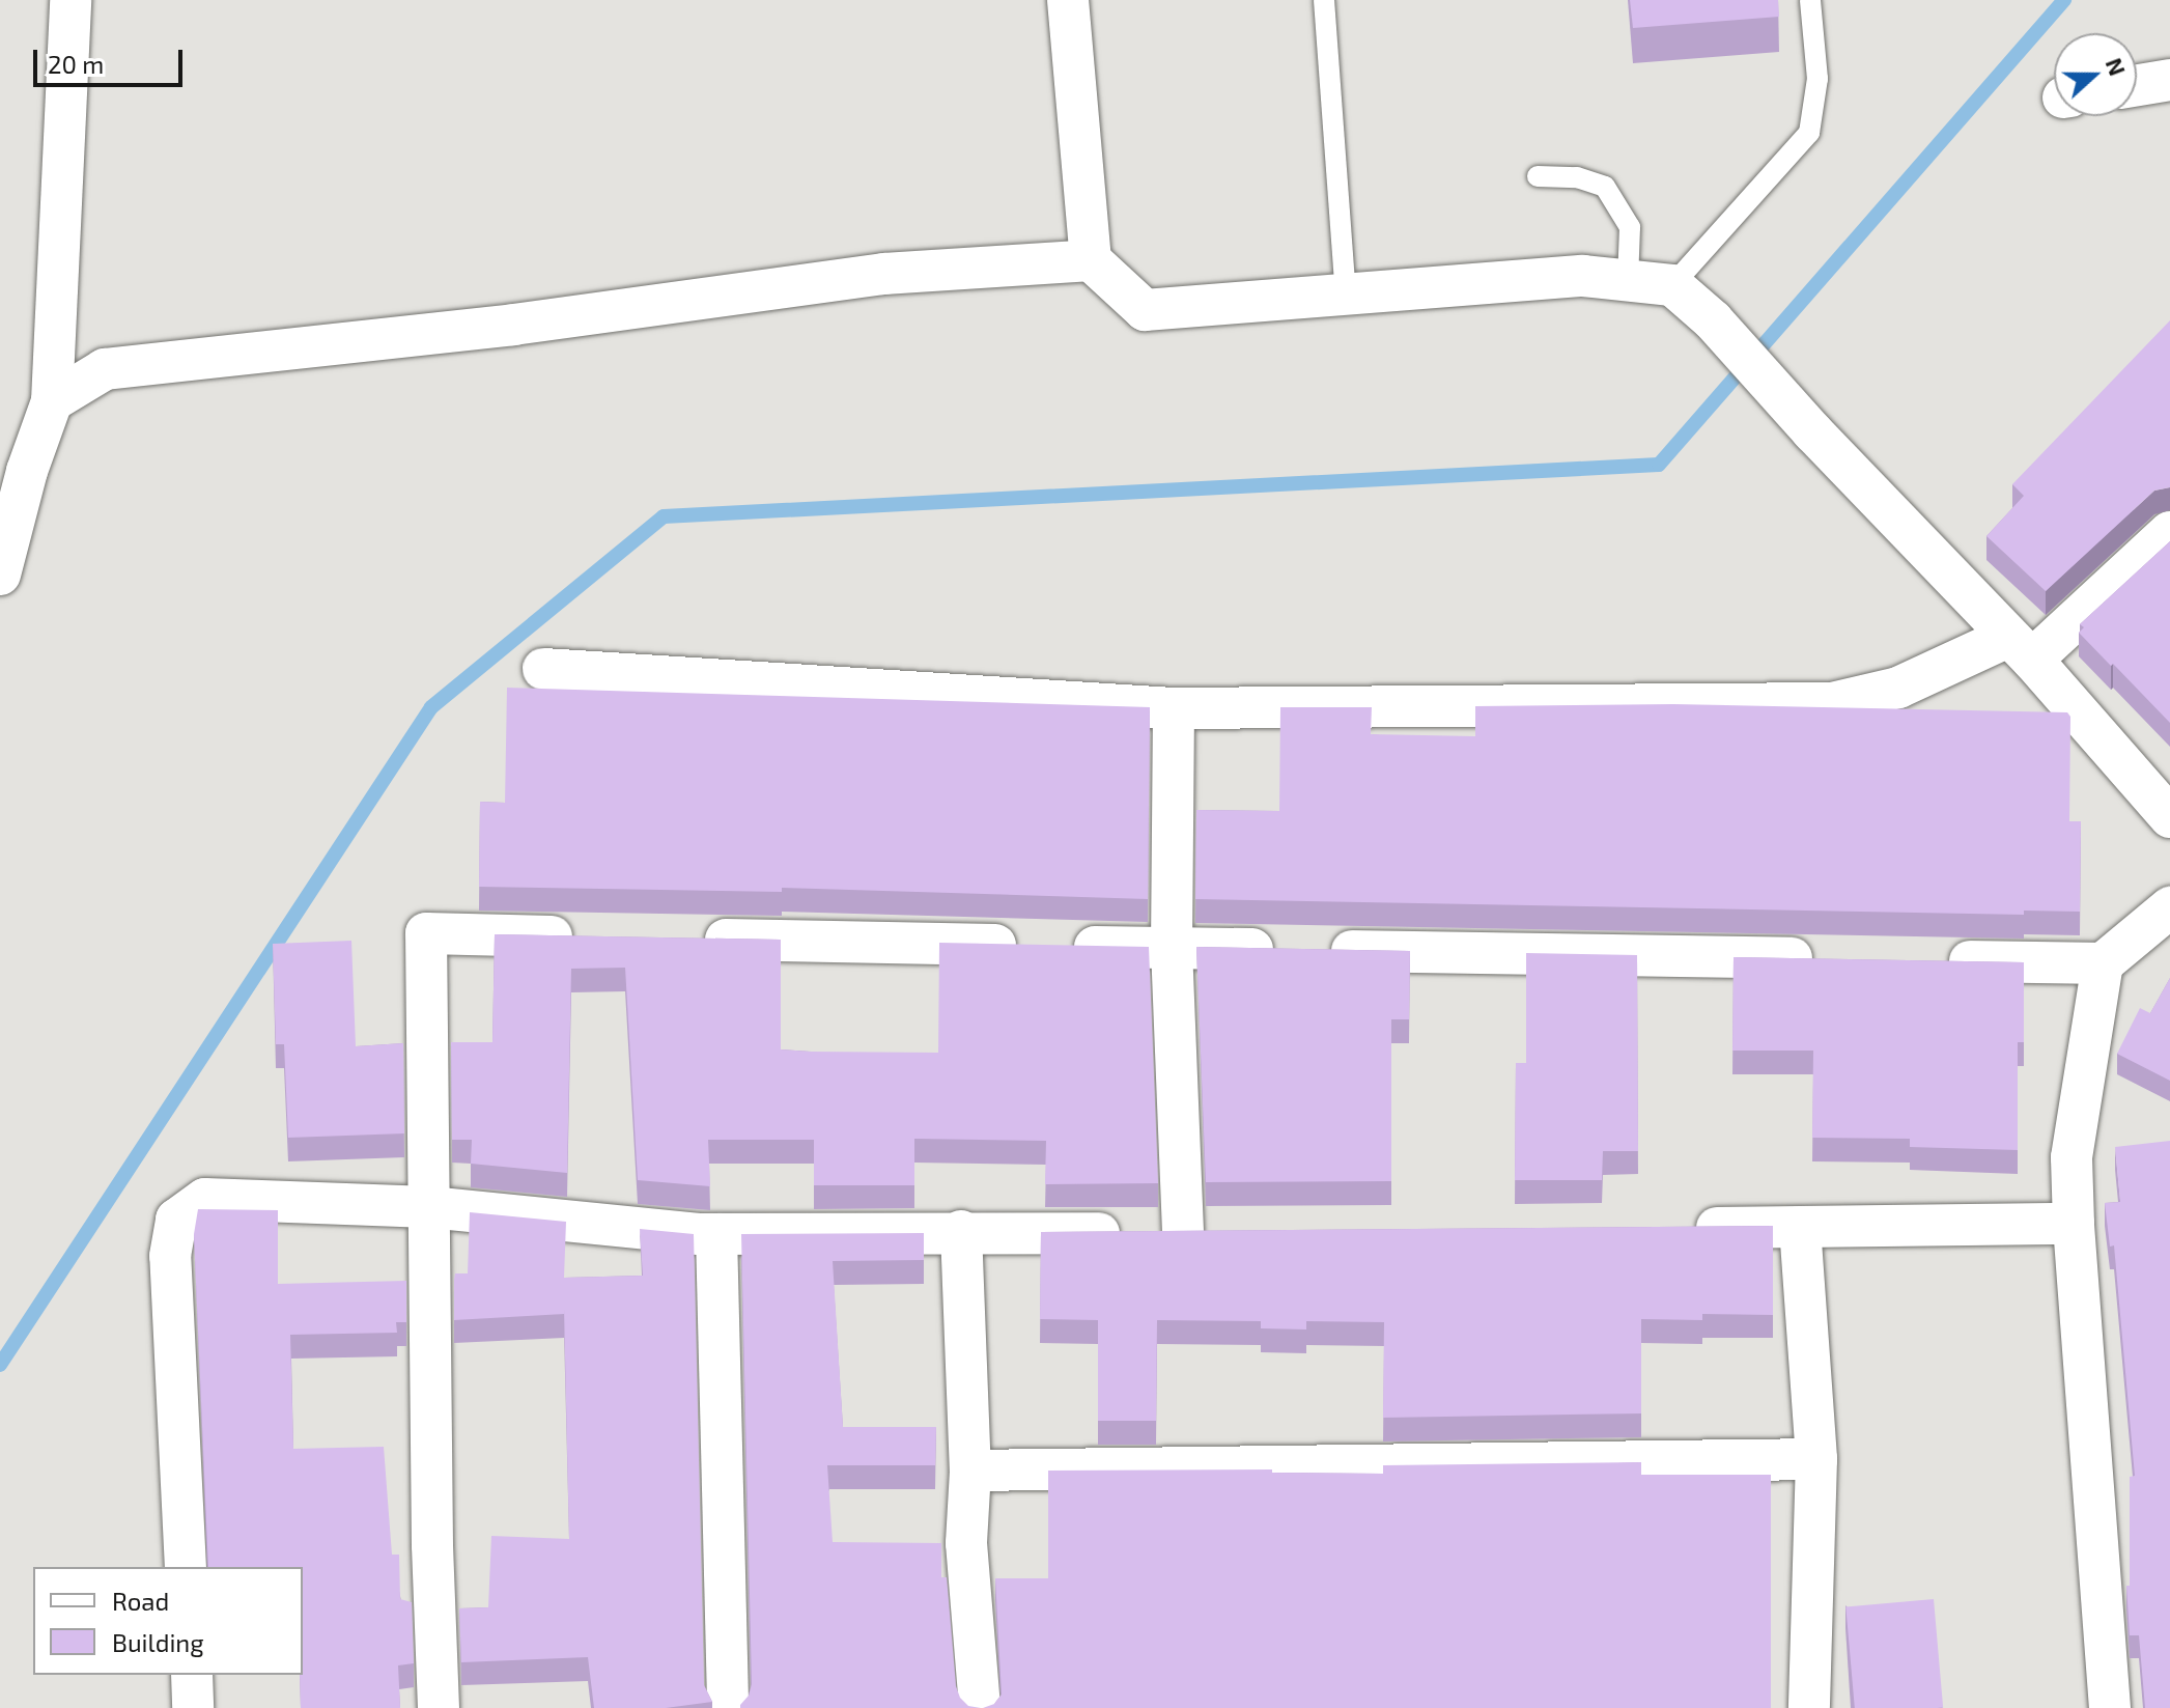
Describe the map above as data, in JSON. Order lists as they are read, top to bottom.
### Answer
{
  "legend": ["Road", "Building"],
  "scale_bar": "20 m",
  "north": "right"
}
